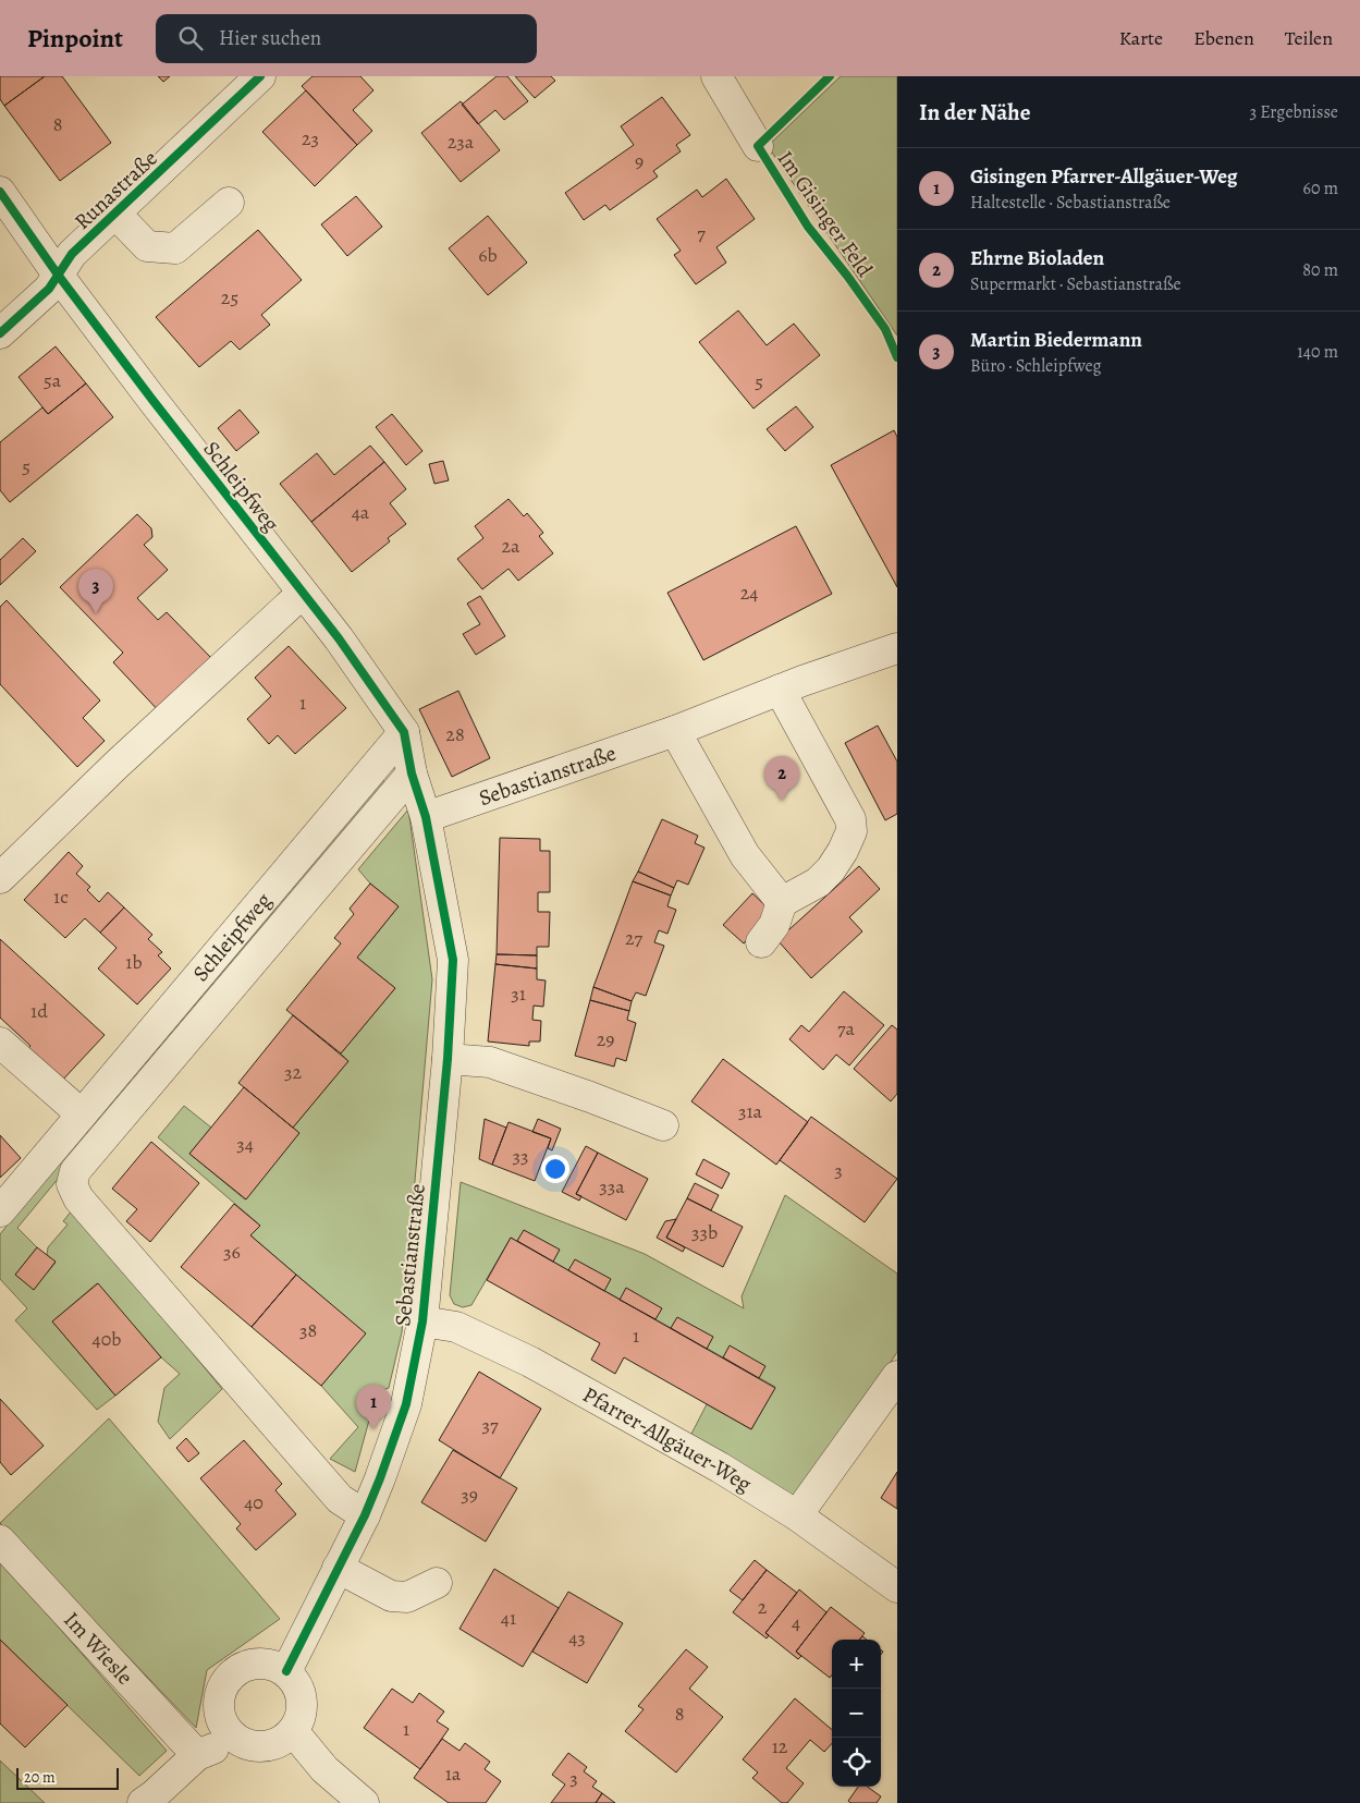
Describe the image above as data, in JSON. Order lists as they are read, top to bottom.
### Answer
{
  "streets": {
    "street": [
      "Runastraße",
      "Im Gisinger Feld",
      "Schleipfweg",
      "Sebastianstraße",
      "Pfarrer-Allgäuer-Weg",
      "Im Wiesle"
    ]
  },
  "crossings": [
    ["Runastraße", "Schleipfweg"],
    ["Schleipfweg", "Sebastianstraße"],
    ["Sebastianstraße", "Pfarrer-Allgäuer-Weg"]
  ],
  "house_numbers": [
    "8",
    "23",
    "23a",
    "9",
    "7",
    "6b",
    "25",
    "5a",
    "5",
    "5",
    "4a",
    "2a",
    "24",
    "1",
    "28",
    "1c",
    "27",
    "1b",
    "31",
    "1d",
    "7a",
    "29",
    "32",
    "31a",
    "34",
    "33",
    "3",
    "33a",
    "33b",
    "36",
    "38",
    "1",
    "40b",
    "37",
    "39",
    "40",
    "2",
    "41",
    "4",
    "43",
    "8",
    "1",
    "12",
    "1a",
    "3"
  ],
  "scale_bar": "20 m",
  "page": {
    "header": "Pinpoint",
    "search": "Hier suchen",
    "nav": ["Karte", "Ebenen", "Teilen"],
    "heading": ["In der Nähe", "3 Ergebnisse"],
    "list": [
      {
        "mark": "1",
        "name": "Gisingen Pfarrer-Allgäuer-Weg",
        "note": "Haltestelle · Sebastianstraße",
        "value": "60 m"
      },
      {
        "mark": "2",
        "name": "Ehrne Bioladen",
        "note": "Supermarkt · Sebastianstraße",
        "value": "80 m"
      },
      {
        "mark": "3",
        "name": "Martin Biedermann",
        "note": "Büro · Schleipfweg",
        "value": "140 m"
      }
    ],
    "pins": ["3", "2", "1"],
    "map_buttons": ["+", "−"],
    "scale": "20 m"
  }
}
